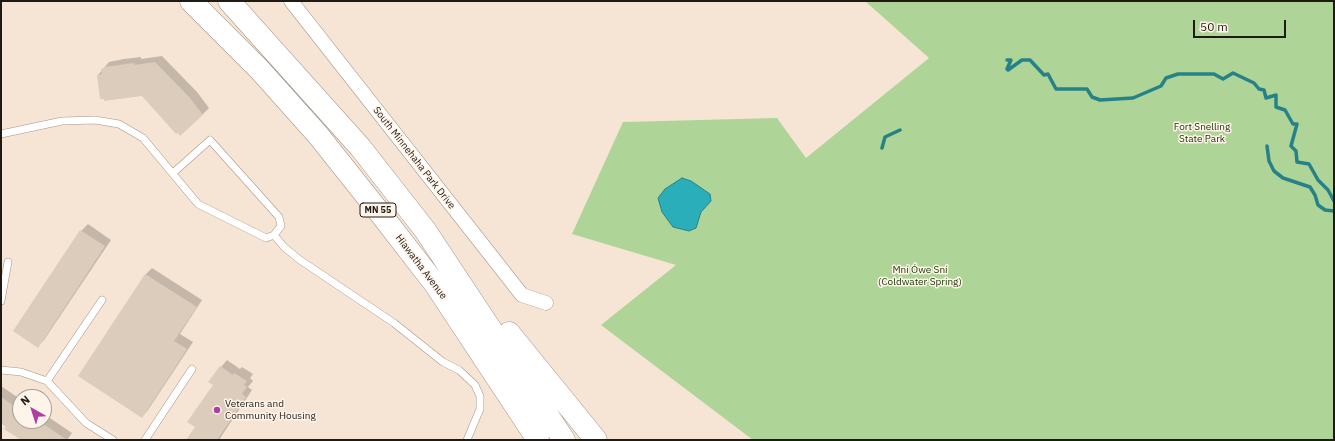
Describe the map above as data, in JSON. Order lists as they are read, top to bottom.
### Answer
{
  "streets": {
    "highway": ["MN 55", "Hiawatha Avenue"],
    "street": ["South Minnehaha Park Drive"]
  },
  "parks": ["Fort Snelling State Park", "Mní Ówe Sní (Coldwater Spring)"],
  "places": ["Veterans and Community Housing"],
  "scale_bar": "50 m",
  "north": "top left"
}
